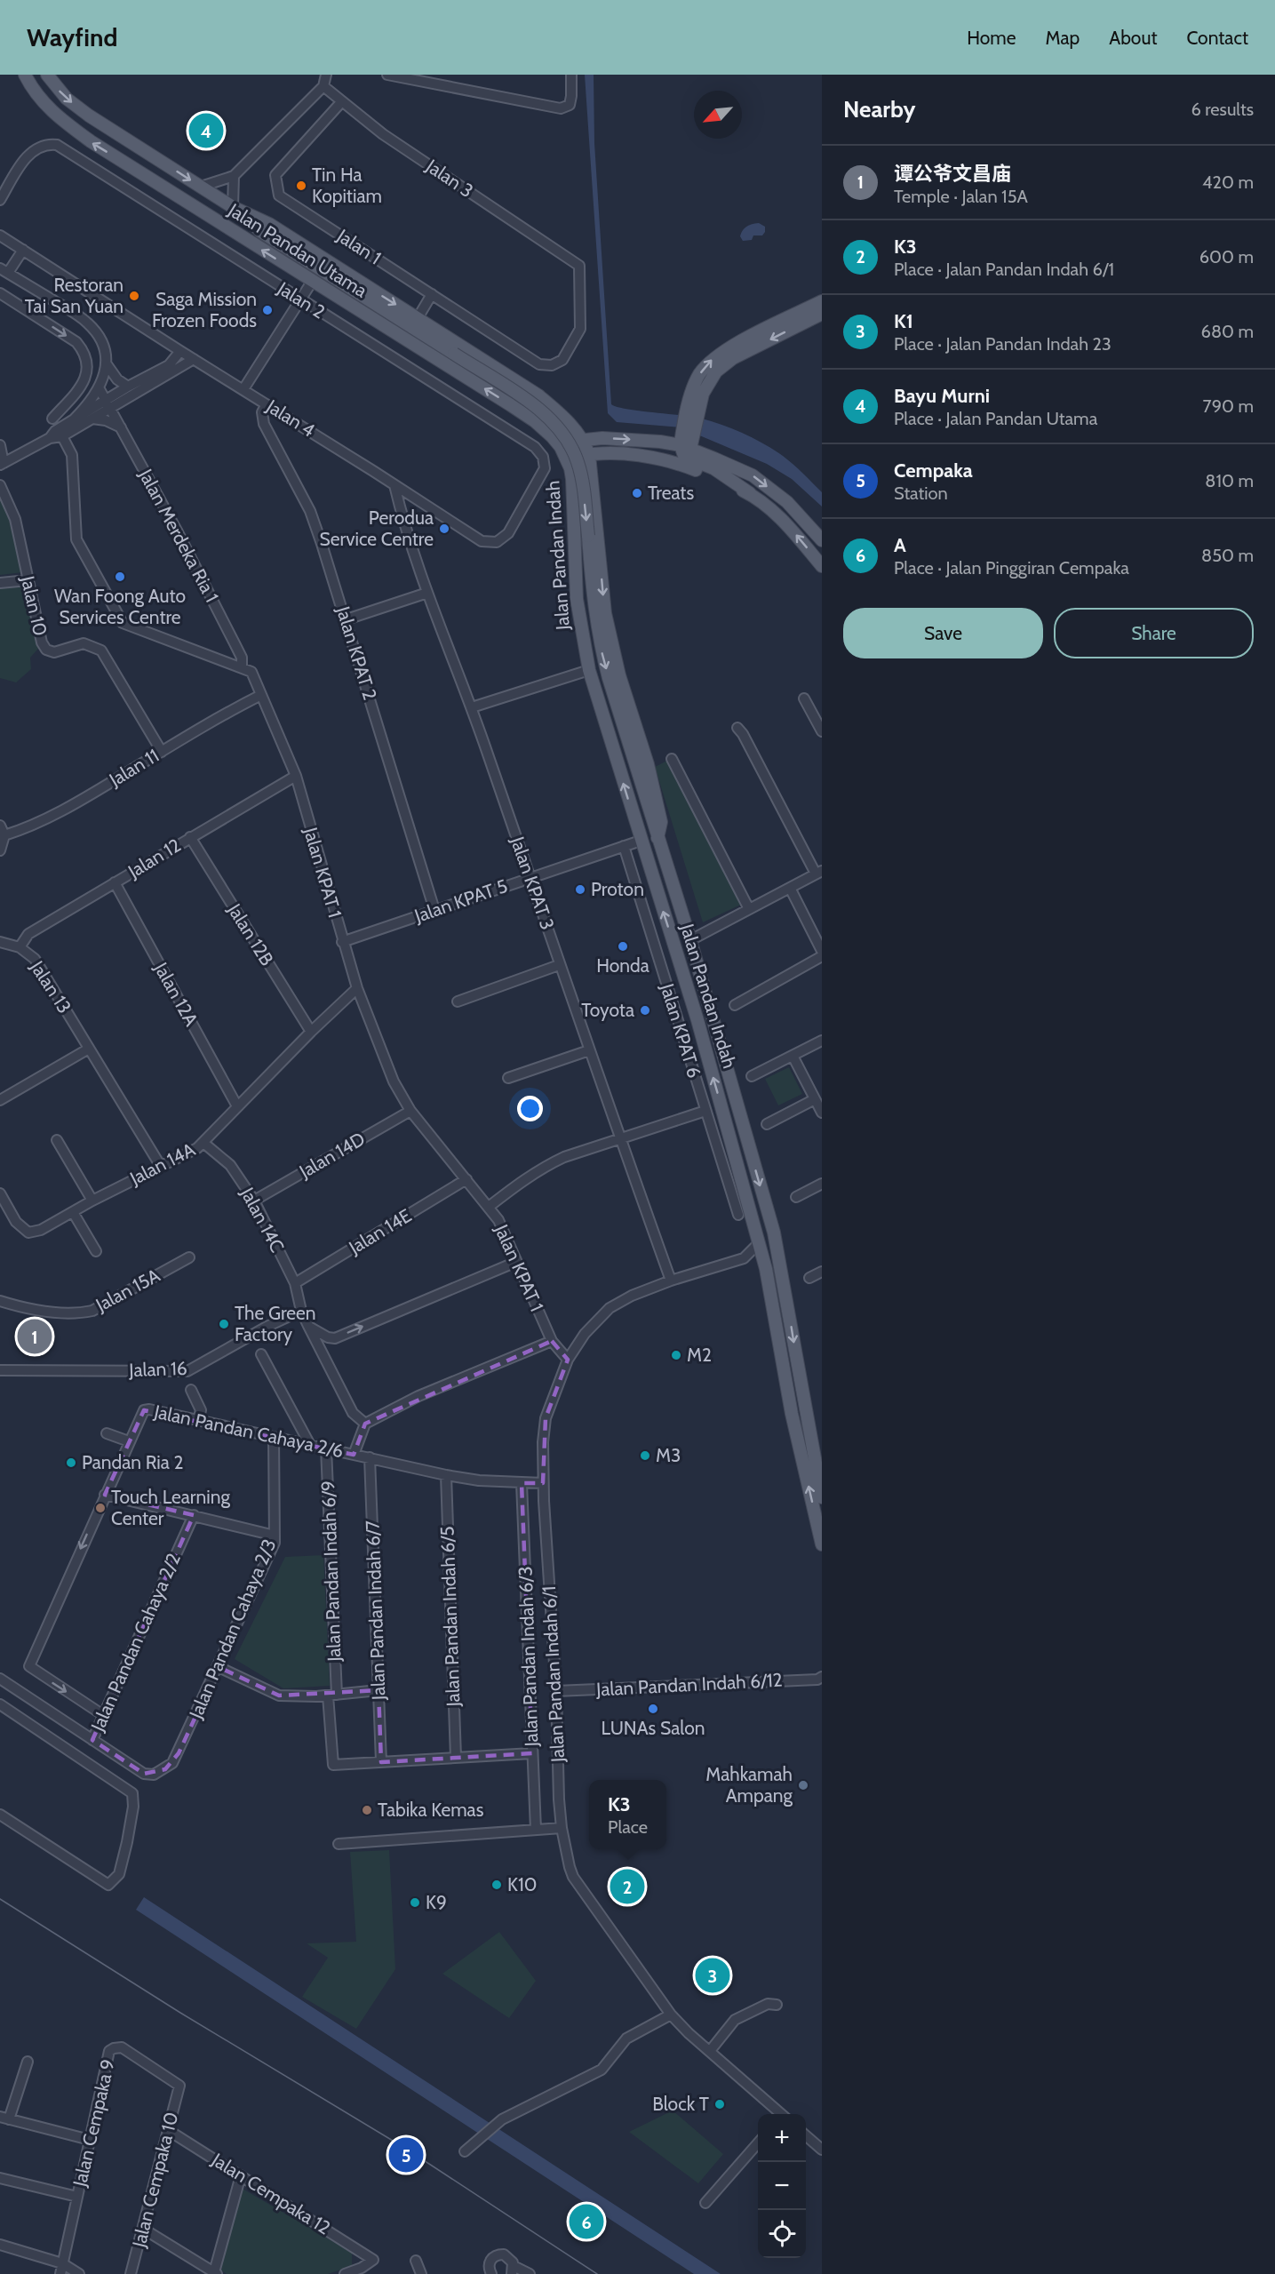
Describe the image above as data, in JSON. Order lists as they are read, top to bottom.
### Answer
{
  "streets": {
    "main road": ["Jalan Pandan Utama", "Jalan Pandan Indah"],
    "street": [
      "Jalan 3",
      "Jalan 1",
      "Jalan 2",
      "Jalan 4",
      "Jalan Merdeka Ria 1",
      "Jalan 10",
      "Jalan KPAT 2",
      "Jalan 11",
      "Jalan 12",
      "Jalan KPAT 1",
      "Jalan KPAT 3",
      "Jalan KPAT 5",
      "Jalan 12B",
      "Jalan 13",
      "Jalan 12A",
      "Jalan KPAT 6",
      "Jalan 14D",
      "Jalan 14A",
      "Jalan 14C",
      "Jalan 14E",
      "Jalan 15A",
      "Jalan 16",
      "Jalan Pandan Cahaya 2/6",
      "Jalan Pandan Indah 6/9",
      "Jalan Pandan Indah 6/7",
      "Jalan Pandan Indah 6/5",
      "Jalan Pandan Cahaya 2/3",
      "Jalan Pandan Cahaya 2/2",
      "Jalan Pandan Indah 6/3",
      "Jalan Pandan Indah 6/1",
      "Jalan Pandan Indah 6/12",
      "Jalan Cempaka 9",
      "Jalan Cempaka 10",
      "Jalan Cempaka 12"
    ]
  },
  "crossings": [
    ["Jalan 3", "Jalan 1"],
    ["Jalan Pandan Utama", "Jalan Pandan Indah"],
    ["Jalan 2", "Jalan 4"],
    ["Jalan 4", "Jalan KPAT 2"],
    ["Jalan 4", "Jalan KPAT 3"],
    ["Jalan Merdeka Ria 1", "Jalan KPAT 1"],
    ["Jalan Pandan Indah", "Jalan KPAT 5"],
    ["Jalan Pandan Indah", "Jalan Pandan Indah 6/1"],
    ["Jalan 10", "Jalan 11"],
    ["Jalan KPAT 2", "Jalan KPAT 5"],
    ["Jalan 11", "Jalan KPAT 1"],
    ["Jalan 12", "Jalan KPAT 1"],
    ["Jalan 12", "Jalan 12B"],
    ["Jalan 12", "Jalan 13"],
    ["Jalan 12", "Jalan 12A"],
    ["Jalan KPAT 1", "Jalan KPAT 5"],
    ["Jalan KPAT 1", "Jalan 14D"],
    ["Jalan KPAT 1", "Jalan 14A"],
    ["Jalan KPAT 1", "Jalan 14E"],
    ["Jalan KPAT 1", "Jalan Pandan Indah 6/1"],
    ["Jalan KPAT 3", "Jalan KPAT 5"],
    ["Jalan KPAT 3", "Jalan Pandan Indah 6/1"],
    ["Jalan KPAT 5", "Jalan KPAT 6"],
    ["Jalan 12B", "Jalan 14A"],
    ["Jalan 13", "Jalan 14A"],
    ["Jalan 12A", "Jalan 14A"],
    ["Jalan 14D", "Jalan 14C"],
    ["Jalan 14A", "Jalan 14C"],
    ["Jalan 14C", "Jalan 14E"],
    ["Jalan 14C", "Jalan 16"],
    ["Jalan Pandan Cahaya 2/6", "Jalan Pandan Indah 6/9"],
    ["Jalan Pandan Cahaya 2/6", "Jalan Pandan Indah 6/7"],
    ["Jalan Pandan Cahaya 2/6", "Jalan Pandan Indah 6/5"],
    ["Jalan Pandan Cahaya 2/6", "Jalan Pandan Cahaya 2/3"],
    ["Jalan Pandan Cahaya 2/6", "Jalan Pandan Indah 6/3"],
    ["Jalan Pandan Cahaya 2/6", "Jalan Pandan Indah 6/1"],
    ["Jalan Pandan Cahaya 2/3", "Jalan Pandan Cahaya 2/2"],
    ["Jalan Pandan Indah 6/1", "Jalan Pandan Indah 6/12"],
    ["Jalan Cempaka 9", "Jalan Cempaka 10"],
    ["Jalan Cempaka 10", "Jalan Cempaka 12"]
  ],
  "places": [
    "Tin Ha Kopitiam",
    "Restoran Tai San Yuan",
    "Saga Mission Frozen Foods",
    "Treats",
    "Perodua Service Centre",
    "Wan Foong Auto Services Centre",
    "Proton",
    "Honda",
    "Toyota",
    "The Green Factory",
    "M2",
    "M3",
    "Pandan Ria 2",
    "Touch Learning Center",
    "LUNAs Salon",
    "Mahkamah Ampang",
    "Tabika Kemas",
    "K10",
    "K9",
    "Block T"
  ],
  "north": "bottom left",
  "page": {
    "header": "Wayfind",
    "nav": [
      "Home",
      "Map",
      "About",
      "Contact"
    ],
    "heading": ["Nearby", "6 results"],
    "pins": [
      "4",
      "1",
      "2",
      "3",
      "5",
      "6"
    ],
    "list": [
      {
        "mark": "1",
        "name": "谭公爷文昌庙",
        "note": "Temple · Jalan 15A",
        "value": "420 m"
      },
      {
        "mark": "2",
        "name": "K3",
        "note": "Place · Jalan Pandan Indah 6/1",
        "value": "600 m"
      },
      {
        "mark": "3",
        "name": "K1",
        "note": "Place · Jalan Pandan Indah 23",
        "value": "680 m"
      },
      {
        "mark": "4",
        "name": "Bayu Murni",
        "note": "Place · Jalan Pandan Utama",
        "value": "790 m"
      },
      {
        "mark": "5",
        "name": "Cempaka",
        "note": "Station",
        "value": "810 m"
      },
      {
        "mark": "6",
        "name": "A",
        "note": "Place · Jalan Pinggiran Cempaka",
        "value": "850 m"
      }
    ],
    "buttons": ["Save", "Share"],
    "popup": ["K3", "Place"],
    "map_buttons": ["+", "−"]
  }
}
